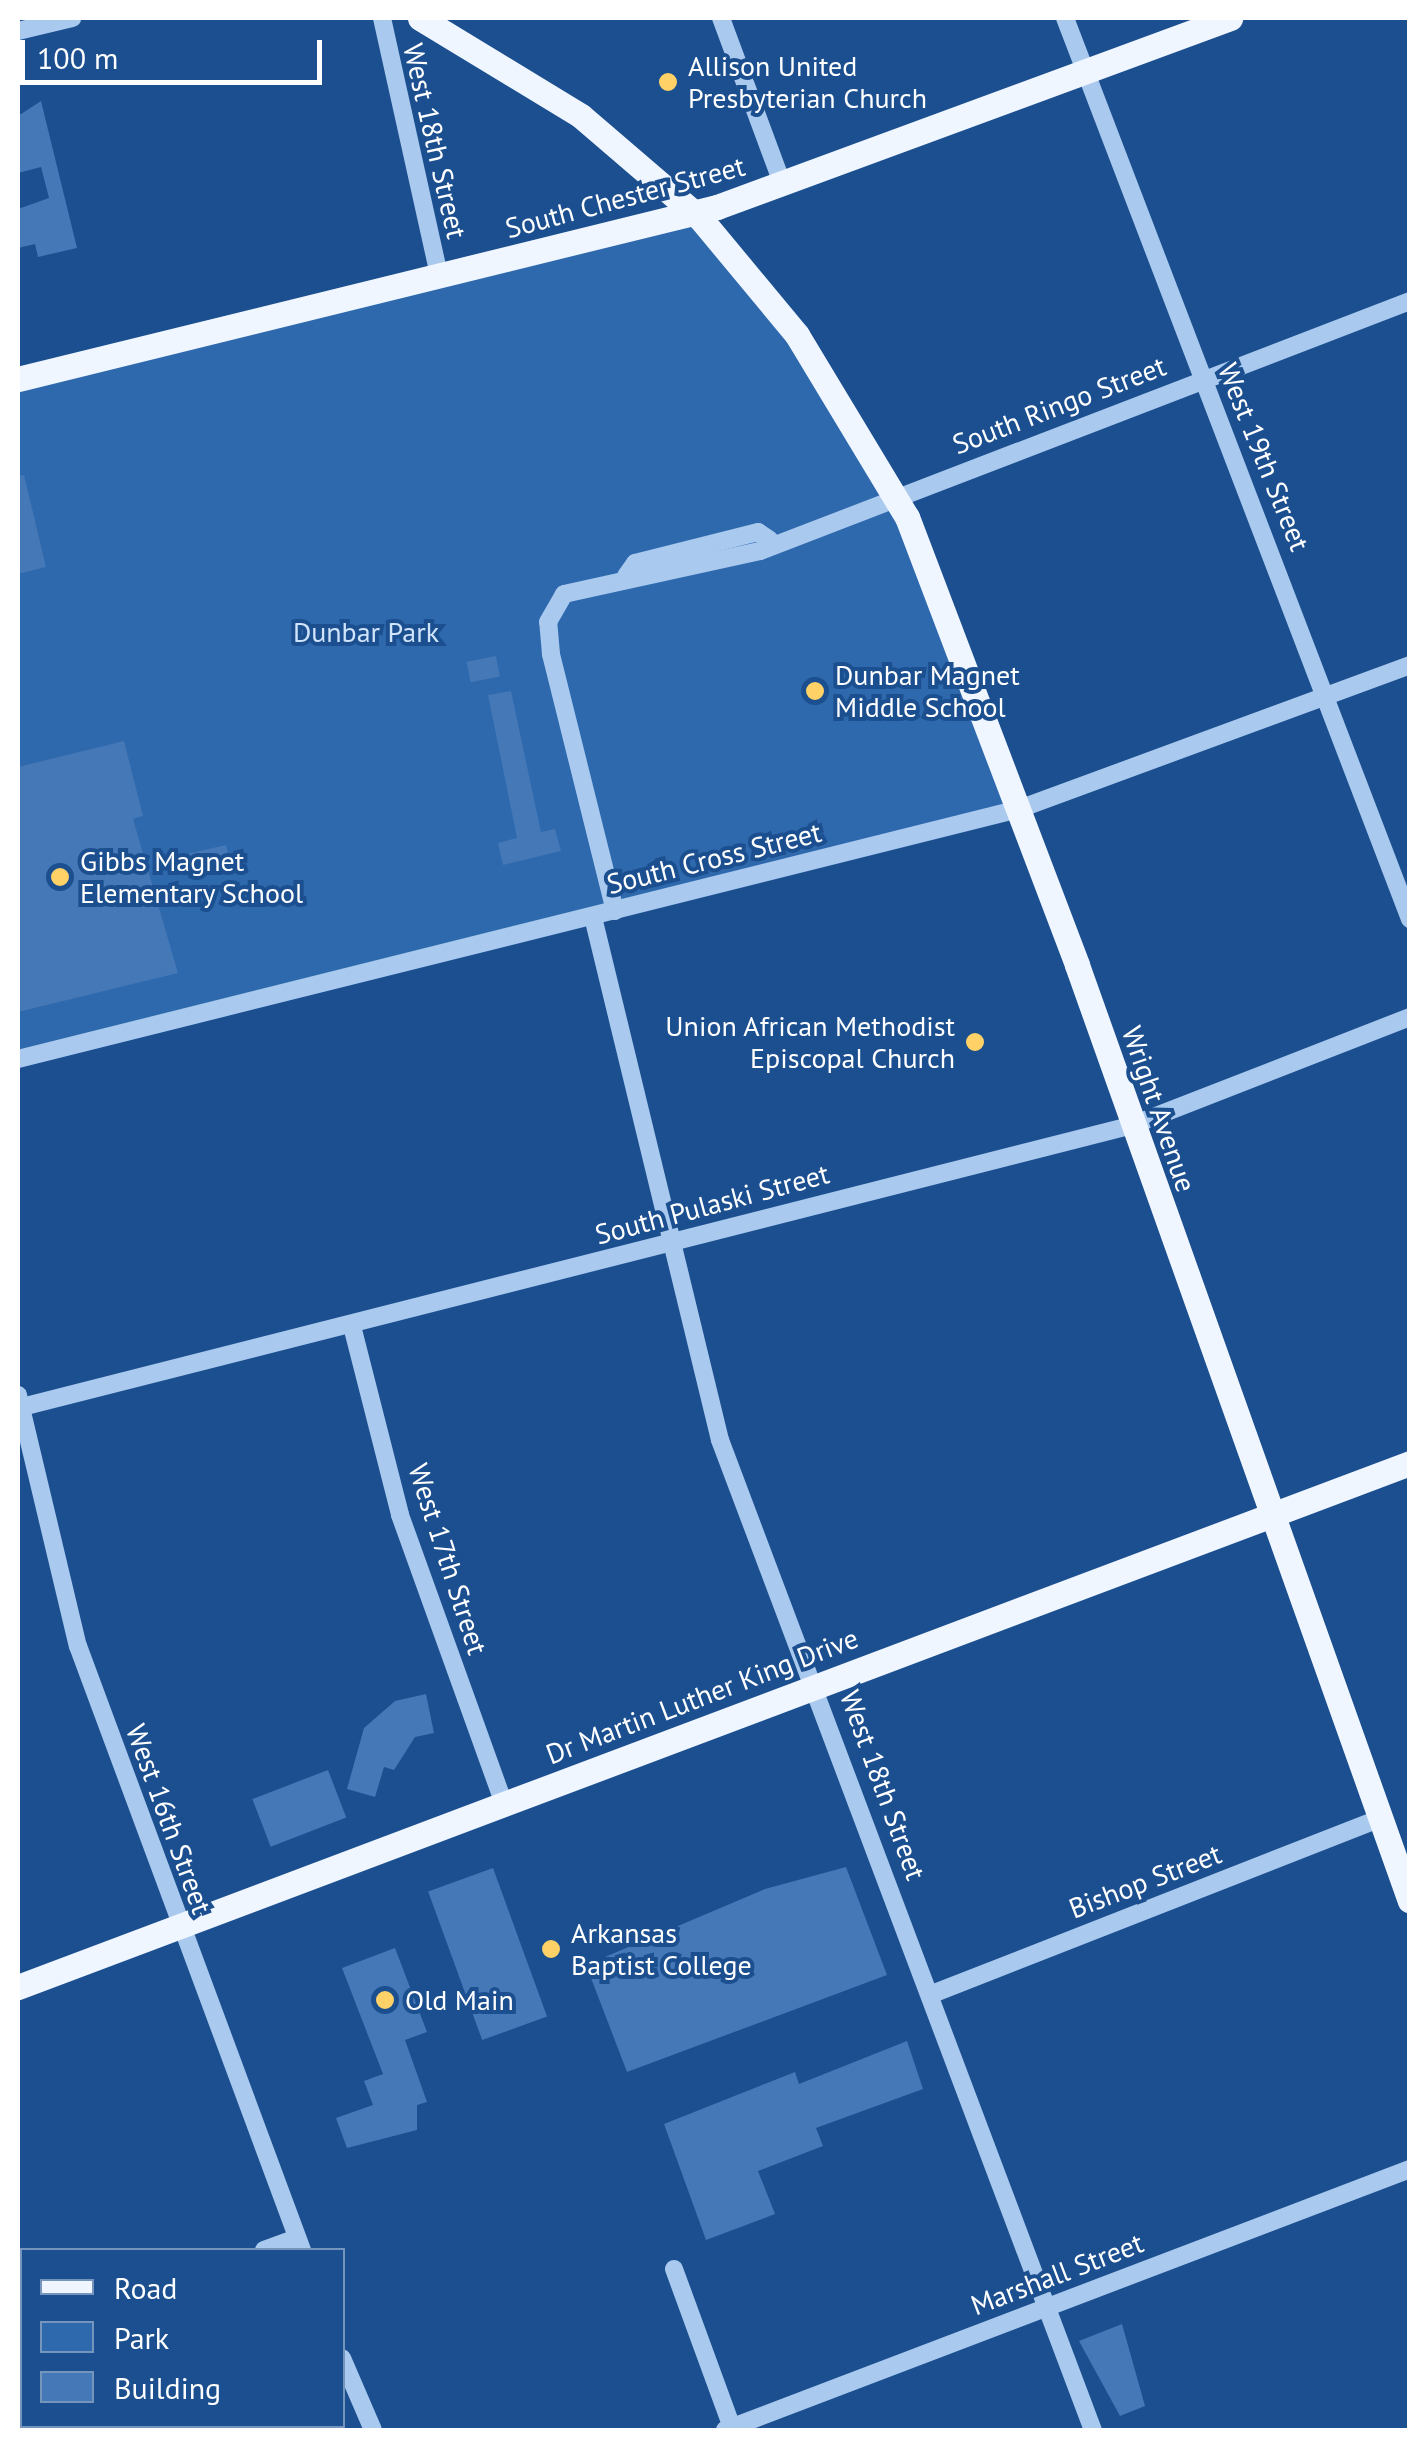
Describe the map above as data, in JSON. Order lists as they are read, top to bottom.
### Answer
{
  "streets": {
    "main road": ["South Chester Street", "Wright Avenue", "Dr Martin Luther King Drive"],
    "street": [
      "West 18th Street",
      "South Ringo Street",
      "West 19th Street",
      "South Cross Street",
      "South Pulaski Street",
      "West 17th Street",
      "West 16th Street",
      "Bishop Street",
      "Marshall Street"
    ]
  },
  "crossings": [
    ["West 18th Street", "South Chester Street"],
    ["West 18th Street", "South Cross Street"],
    ["West 18th Street", "South Pulaski Street"],
    ["West 18th Street", "Dr Martin Luther King Drive"],
    ["West 18th Street", "Bishop Street"],
    ["West 18th Street", "Marshall Street"],
    ["South Chester Street", "West 19th Street"],
    ["South Chester Street", "Wright Avenue"],
    ["South Ringo Street", "West 19th Street"],
    ["South Ringo Street", "South Cross Street"],
    ["South Ringo Street", "Wright Avenue"],
    ["West 19th Street", "South Cross Street"],
    ["South Cross Street", "Wright Avenue"],
    ["Wright Avenue", "South Pulaski Street"],
    ["Wright Avenue", "Dr Martin Luther King Drive"],
    ["Wright Avenue", "Bishop Street"],
    ["South Pulaski Street", "West 17th Street"],
    ["South Pulaski Street", "West 16th Street"],
    ["West 17th Street", "Dr Martin Luther King Drive"],
    ["Dr Martin Luther King Drive", "West 16th Street"]
  ],
  "parks": ["Dunbar Park"],
  "places": [
    "Allison United Presbyterian Church",
    "Dunbar Magnet Middle School",
    "Gibbs Magnet Elementary School",
    "Union African Methodist Episcopal Church",
    "Arkansas Baptist College",
    "Old Main"
  ],
  "legend": ["Road", "Park", "Building"],
  "scale_bar": "100 m"
}
